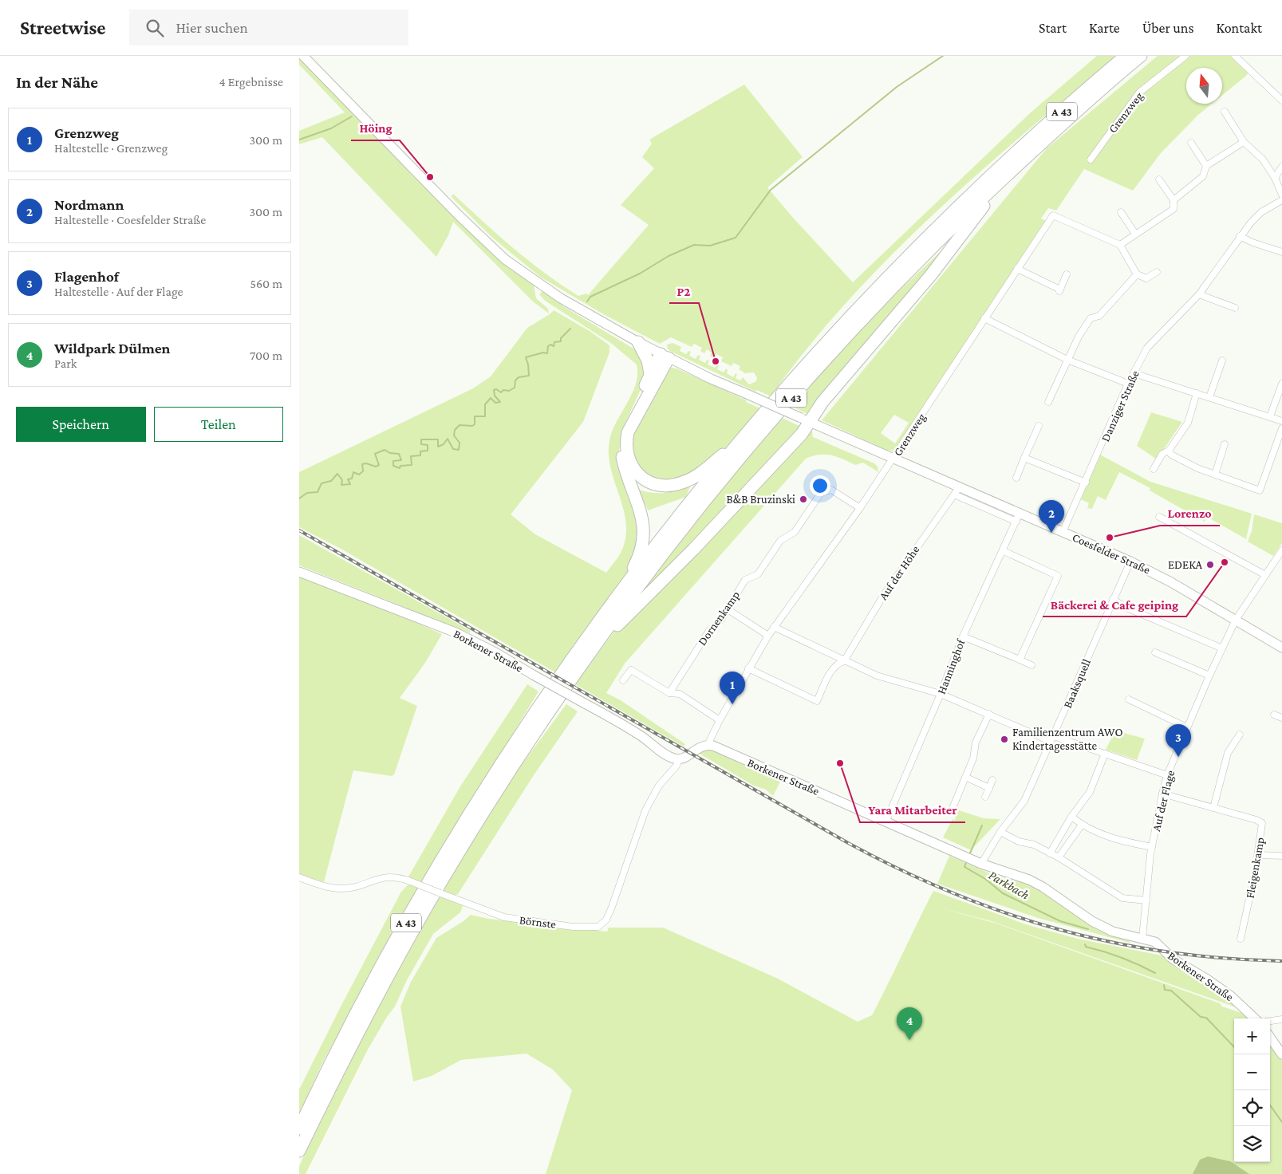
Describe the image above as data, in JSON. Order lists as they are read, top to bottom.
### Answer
{
  "streets": {
    "highway": ["A 43"],
    "street": [
      "Grenzweg",
      "Danziger Straße",
      "Coesfelder Straße",
      "Auf der Höhe",
      "Dornenkamp",
      "Borkener Straße",
      "Hanninghof",
      "Baaksquell",
      "Auf der Flage",
      "Fleigenkamp",
      "Börnste"
    ]
  },
  "crossings": [
    ["Grenzweg", "Coesfelder Straße"],
    ["Grenzweg", "Auf der Höhe"],
    ["Grenzweg", "Dornenkamp"],
    ["Grenzweg", "Borkener Straße"],
    ["Danziger Straße", "Coesfelder Straße"],
    ["Coesfelder Straße", "Auf der Höhe"],
    ["Coesfelder Straße", "Hanninghof"],
    ["Coesfelder Straße", "Baaksquell"],
    ["Coesfelder Straße", "Auf der Flage"],
    ["Borkener Straße", "Hanninghof"],
    ["Borkener Straße", "Baaksquell"],
    ["Borkener Straße", "Auf der Flage"],
    ["Borkener Straße", "Börnste"],
    ["Auf der Flage", "Fleigenkamp"]
  ],
  "water": ["Parkbach"],
  "places": [
    "Höing",
    "P2",
    "B&B Bruzinski",
    "Lorenzo",
    "Bäckerei & Cafe geiping",
    "EDEKA",
    "Familienzentrum AWO Kindertagesstätte",
    "Yara Mitarbeiter"
  ],
  "north": "top",
  "page": {
    "header": "Streetwise",
    "search": "Hier suchen",
    "nav": [
      "Start",
      "Karte",
      "Über uns",
      "Kontakt"
    ],
    "heading": ["In der Nähe", "4 Ergebnisse"],
    "list": [
      {
        "mark": "1",
        "name": "Grenzweg",
        "note": "Haltestelle · Grenzweg",
        "value": "300 m"
      },
      {
        "mark": "2",
        "name": "Nordmann",
        "note": "Haltestelle · Coesfelder Straße",
        "value": "300 m"
      },
      {
        "mark": "3",
        "name": "Flagenhof",
        "note": "Haltestelle · Auf der Flage",
        "value": "560 m"
      },
      {
        "mark": "4",
        "name": "Wildpark Dülmen",
        "note": "Park",
        "value": "700 m"
      }
    ],
    "buttons": ["Speichern", "Teilen"],
    "pins": [
      "2",
      "1",
      "3",
      "4"
    ],
    "map_buttons": ["+", "−"]
  }
}
